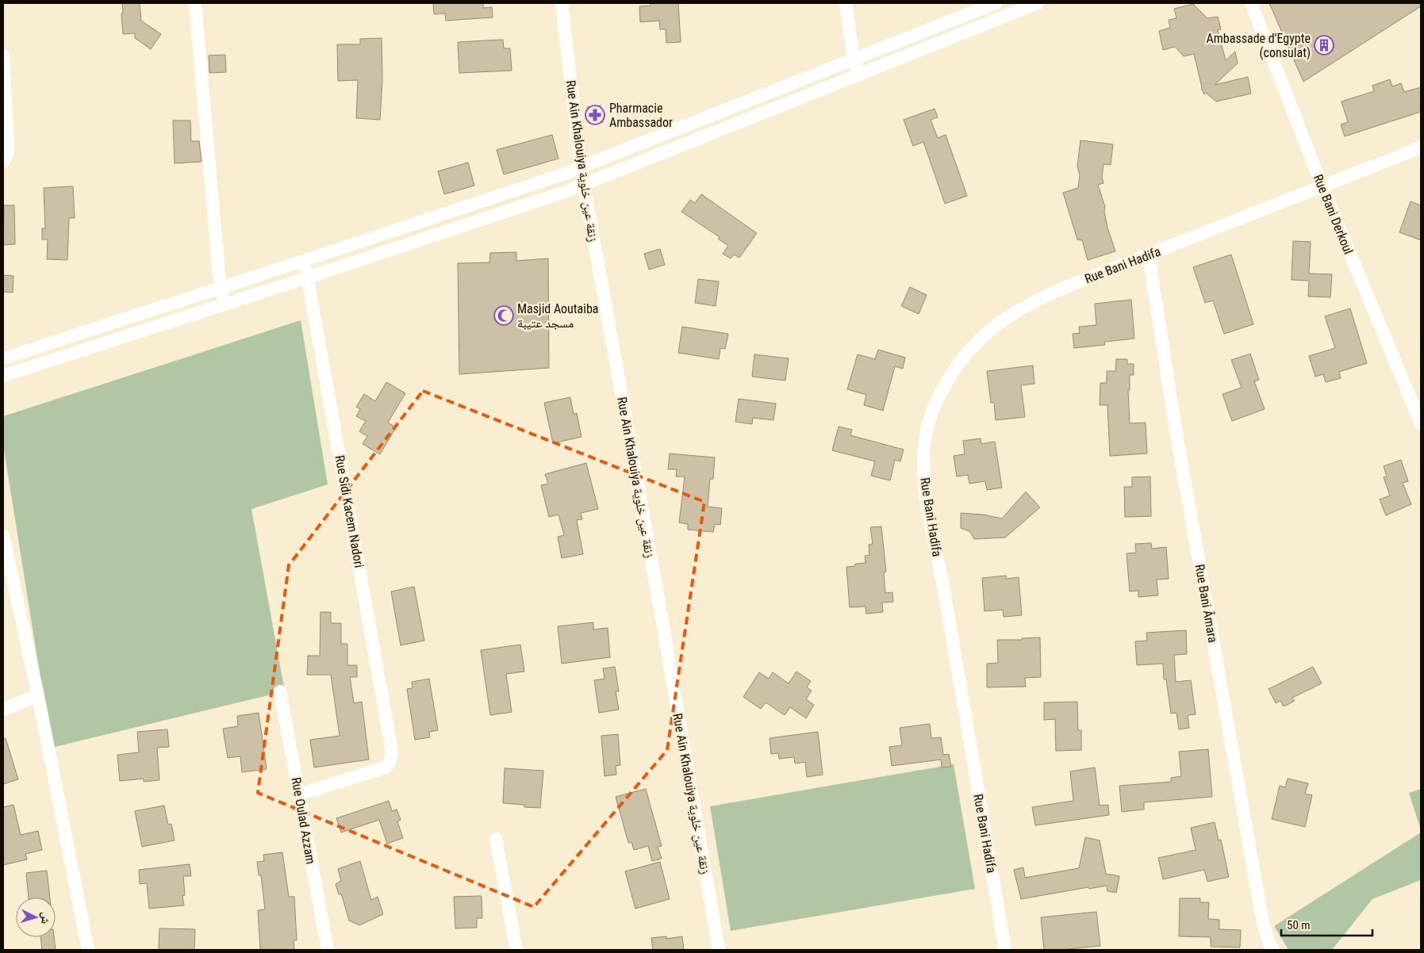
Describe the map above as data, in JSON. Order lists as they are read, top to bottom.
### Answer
{
  "streets": {
    "street": [
      "Rue Ain Khalouiya زنقة عين خلوية",
      "Rue Bani Derkoul",
      "Rue Bani Hadifa",
      "Rue Sidi Kacem Nadori",
      "Rue Bani Âmara",
      "Rue Oulad Azzam"
    ]
  },
  "crossings": [
    ["Rue Bani Derkoul", "Rue Bani Hadifa"],
    ["Rue Bani Hadifa", "Rue Bani Âmara"],
    ["Rue Sidi Kacem Nadori", "Rue Oulad Azzam"]
  ],
  "places": {
    "building": ["Ambassade d'Egypte (consulat)"],
    "pharmacy": ["Pharmacie Ambassador"],
    "mosque": ["Masjid Aoutaiba مسجد عتيبة"]
  },
  "scale_bar": "50 m",
  "north": "right"
}
